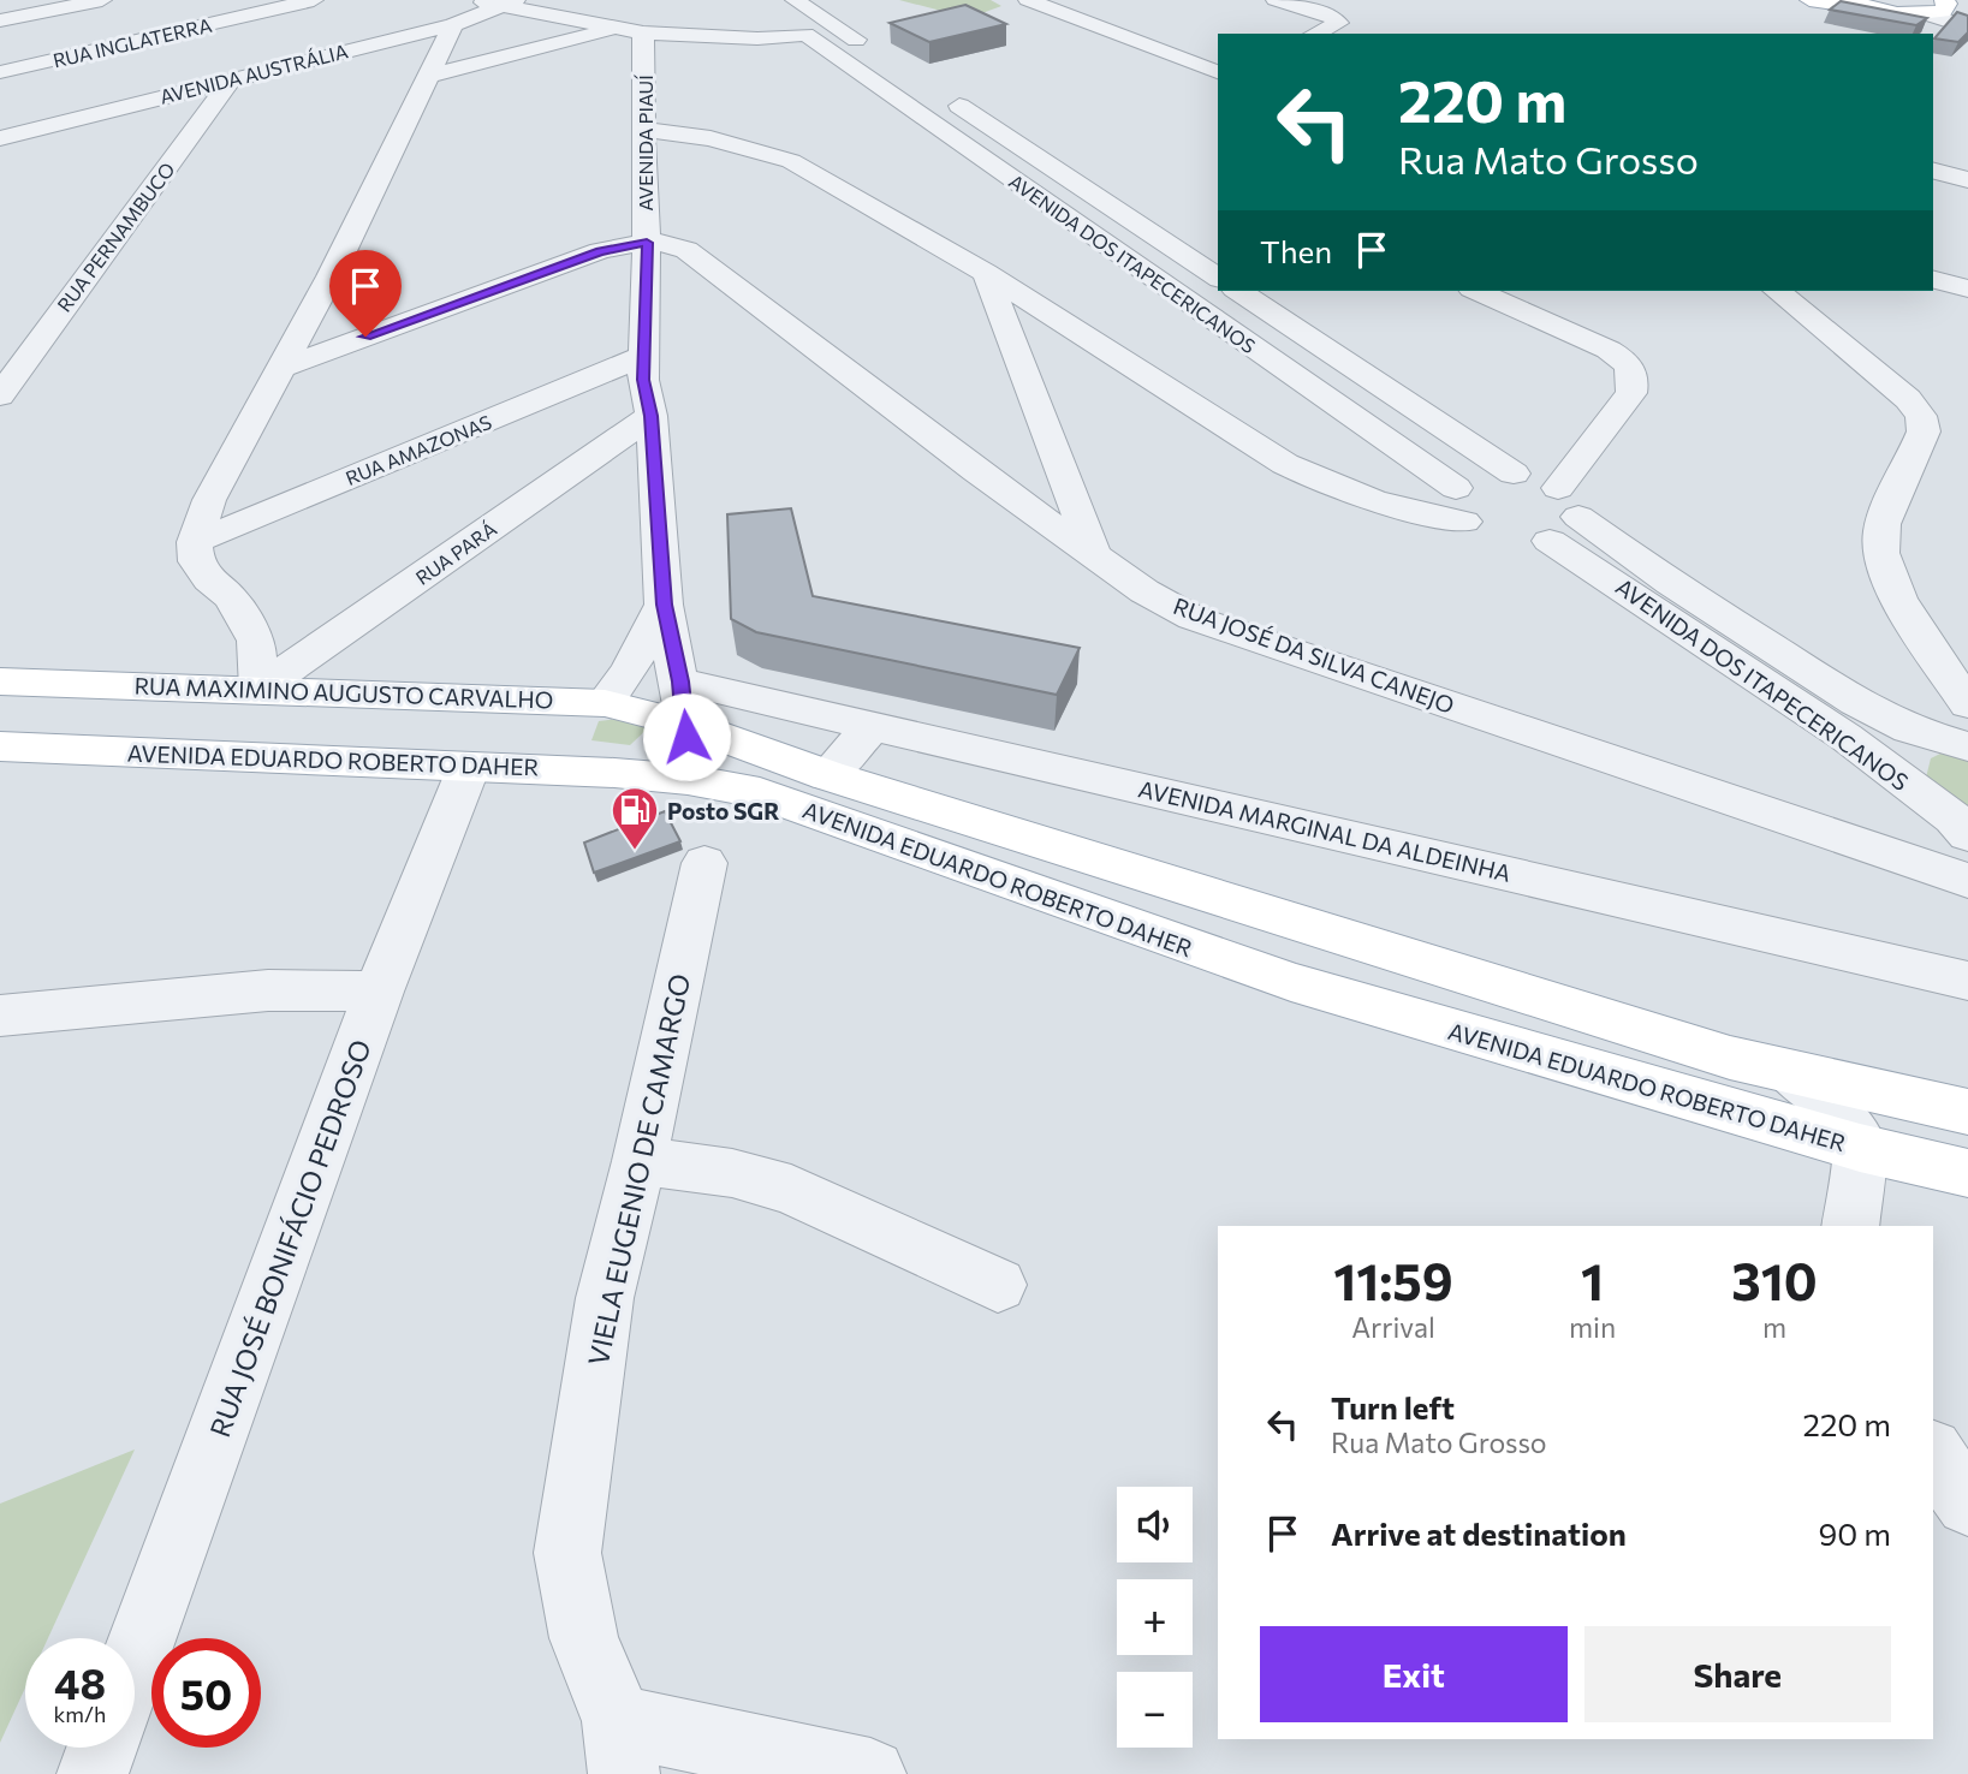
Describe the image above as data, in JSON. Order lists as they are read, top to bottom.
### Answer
{
  "streets": {
    "main road": ["RUA MAXIMINO AUGUSTO CARVALHO", "AVENIDA EDUARDO ROBERTO DAHER"],
    "street": [
      "RUA INGLATERRA",
      "AVENIDA AUSTRÁLIA",
      "AVENIDA PIAUÍ",
      "RUA PERNAMBUCO",
      "AVENIDA DOS ITAPECERICANOS",
      "RUA AMAZONAS",
      "RUA PARÁ",
      "RUA JOSÉ DA SILVA CANEJO",
      "AVENIDA MARGINAL DA ALDEINHA",
      "VIELA EUGENIO DE CAMARGO",
      "RUA JOSÉ BONIFÁCIO PEDROSO"
    ]
  },
  "crossings": [
    ["AVENIDA AUSTRÁLIA", "RUA PERNAMBUCO"],
    ["AVENIDA PIAUÍ", "RUA AMAZONAS"],
    ["AVENIDA PIAUÍ", "RUA PARÁ"],
    ["AVENIDA PIAUÍ", "RUA JOSÉ DA SILVA CANEJO"],
    ["AVENIDA PIAUÍ", "RUA MAXIMINO AUGUSTO CARVALHO"],
    ["AVENIDA PIAUÍ", "AVENIDA EDUARDO ROBERTO DAHER"],
    ["AVENIDA PIAUÍ", "AVENIDA MARGINAL DA ALDEINHA"],
    ["RUA PARÁ", "RUA MAXIMINO AUGUSTO CARVALHO"],
    ["RUA MAXIMINO AUGUSTO CARVALHO", "AVENIDA EDUARDO ROBERTO DAHER"],
    ["RUA MAXIMINO AUGUSTO CARVALHO", "AVENIDA MARGINAL DA ALDEINHA"],
    ["AVENIDA EDUARDO ROBERTO DAHER", "AVENIDA MARGINAL DA ALDEINHA"],
    ["AVENIDA EDUARDO ROBERTO DAHER", "RUA JOSÉ BONIFÁCIO PEDROSO"]
  ],
  "places": {
    "fuel station": ["Posto SGR"]
  },
  "page": {
    "turn": ["220 m", "Rua Mato Grosso"],
    "then": "Then",
    "eta": [
      "11:59",
      "Arrival",
      "1",
      "min",
      "310",
      "m"
    ],
    "list": [
      {
        "name": "Turn left",
        "note": "Rua Mato Grosso",
        "value": "220 m"
      },
      {
        "name": "Arrive at destination",
        "value": "90 m"
      }
    ],
    "map_buttons": ["+", "−"],
    "buttons": ["Exit", "Share"],
    "speed": "48 km/h",
    "limit": "50"
  }
}
